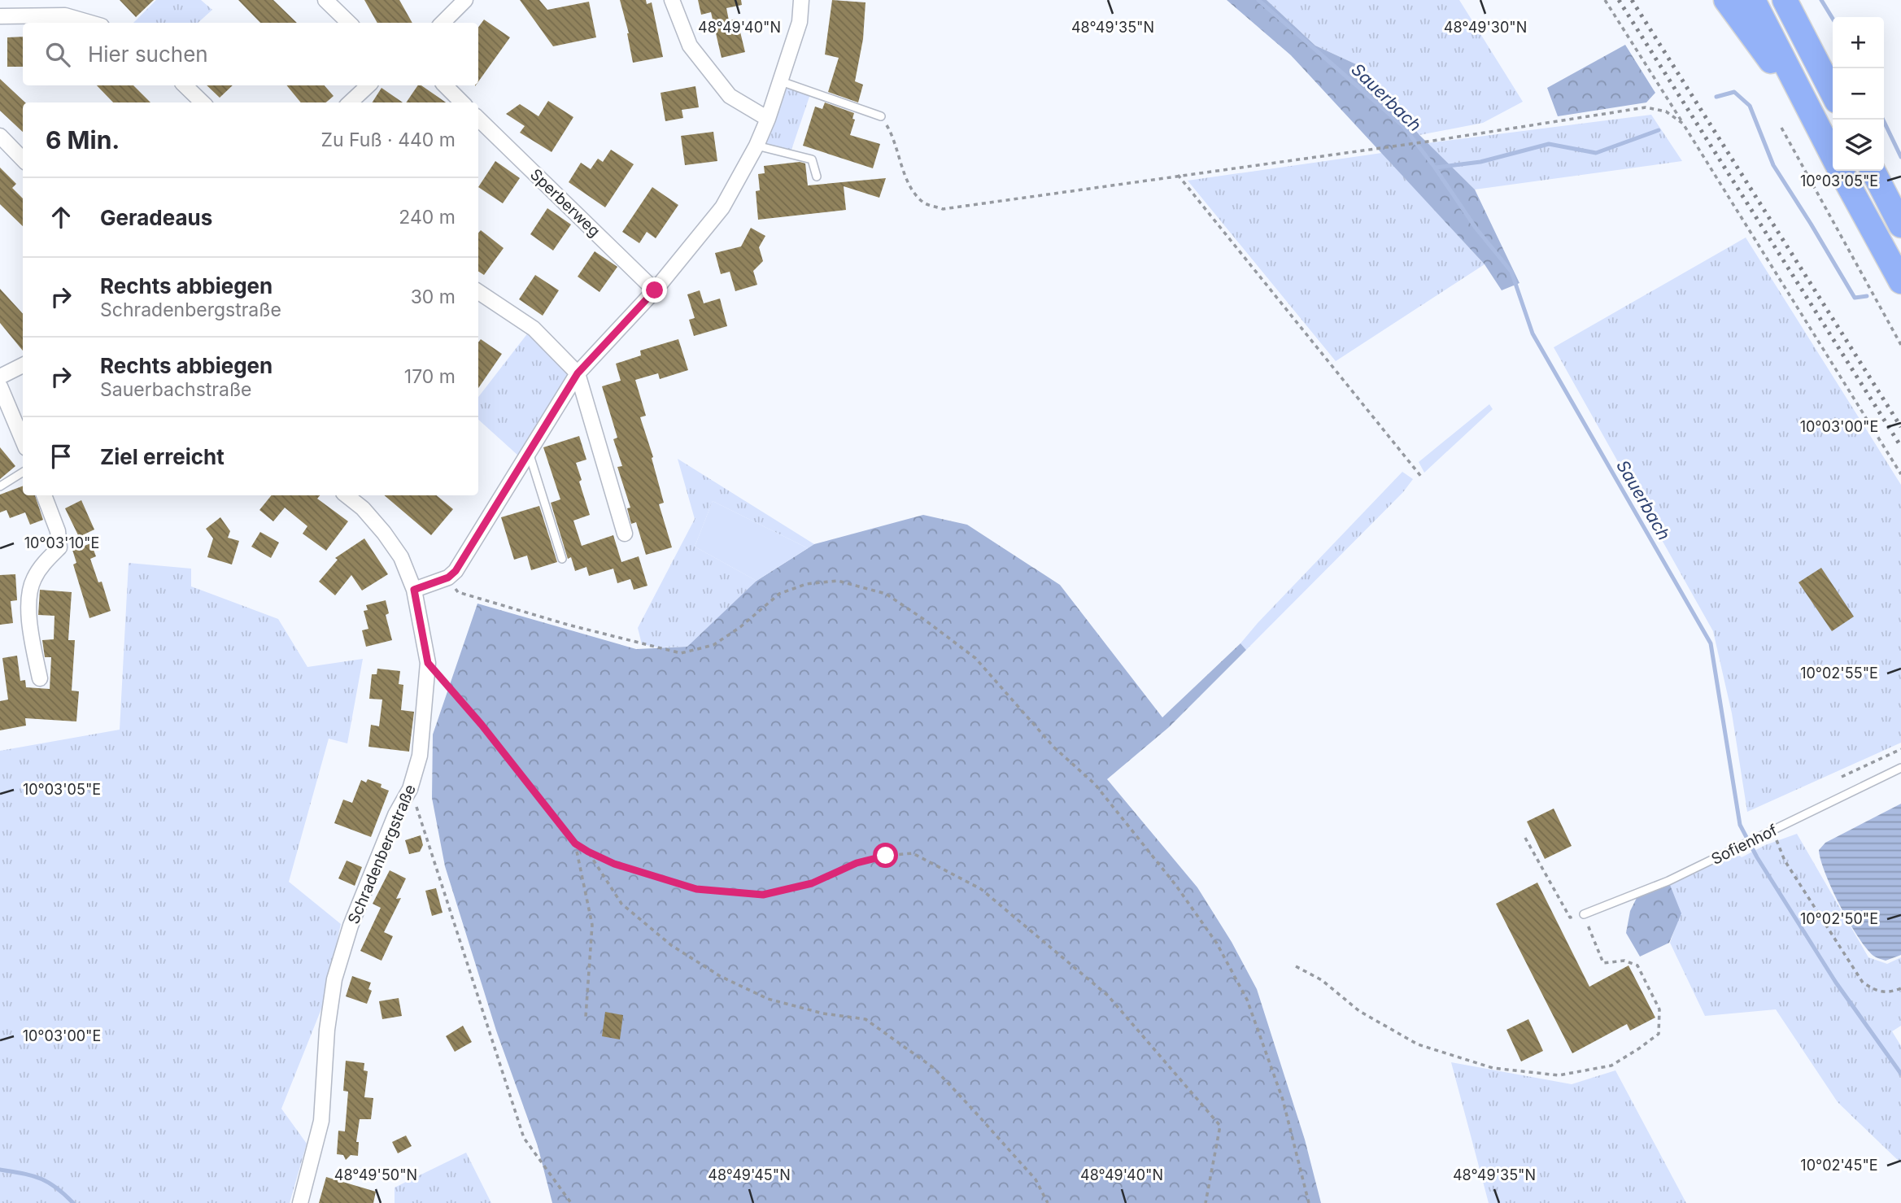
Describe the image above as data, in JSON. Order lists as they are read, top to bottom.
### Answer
{
  "streets": {
    "street": ["Sperberweg", "Schradenbergstraße"],
    "lane": ["Sofienhof"]
  },
  "water": ["Sauerbach"],
  "page": {
    "map_buttons": ["+", "−"],
    "search": "Hier suchen",
    "heading": ["6 Min.", "Zu Fuß · 440 m"],
    "list": [
      ["Geradeaus", "240 m"],
      ["Rechts abbiegen", "Schradenbergstraße", "30 m"],
      ["Rechts abbiegen", "Sauerbachstraße", "170 m"],
      "Ziel erreicht"
    ]
  },
  "coordinates": [
    "48°49'40\"N",
    "48°49'35\"N",
    "48°49'30\"N",
    "10°03'05\"E",
    "10°03'00\"E",
    "10°03'10\"E",
    "10°02'55\"E",
    "10°02'50\"E",
    "10°02'45\"E",
    "48°49'50\"N",
    "48°49'45\"N"
  ]
}
